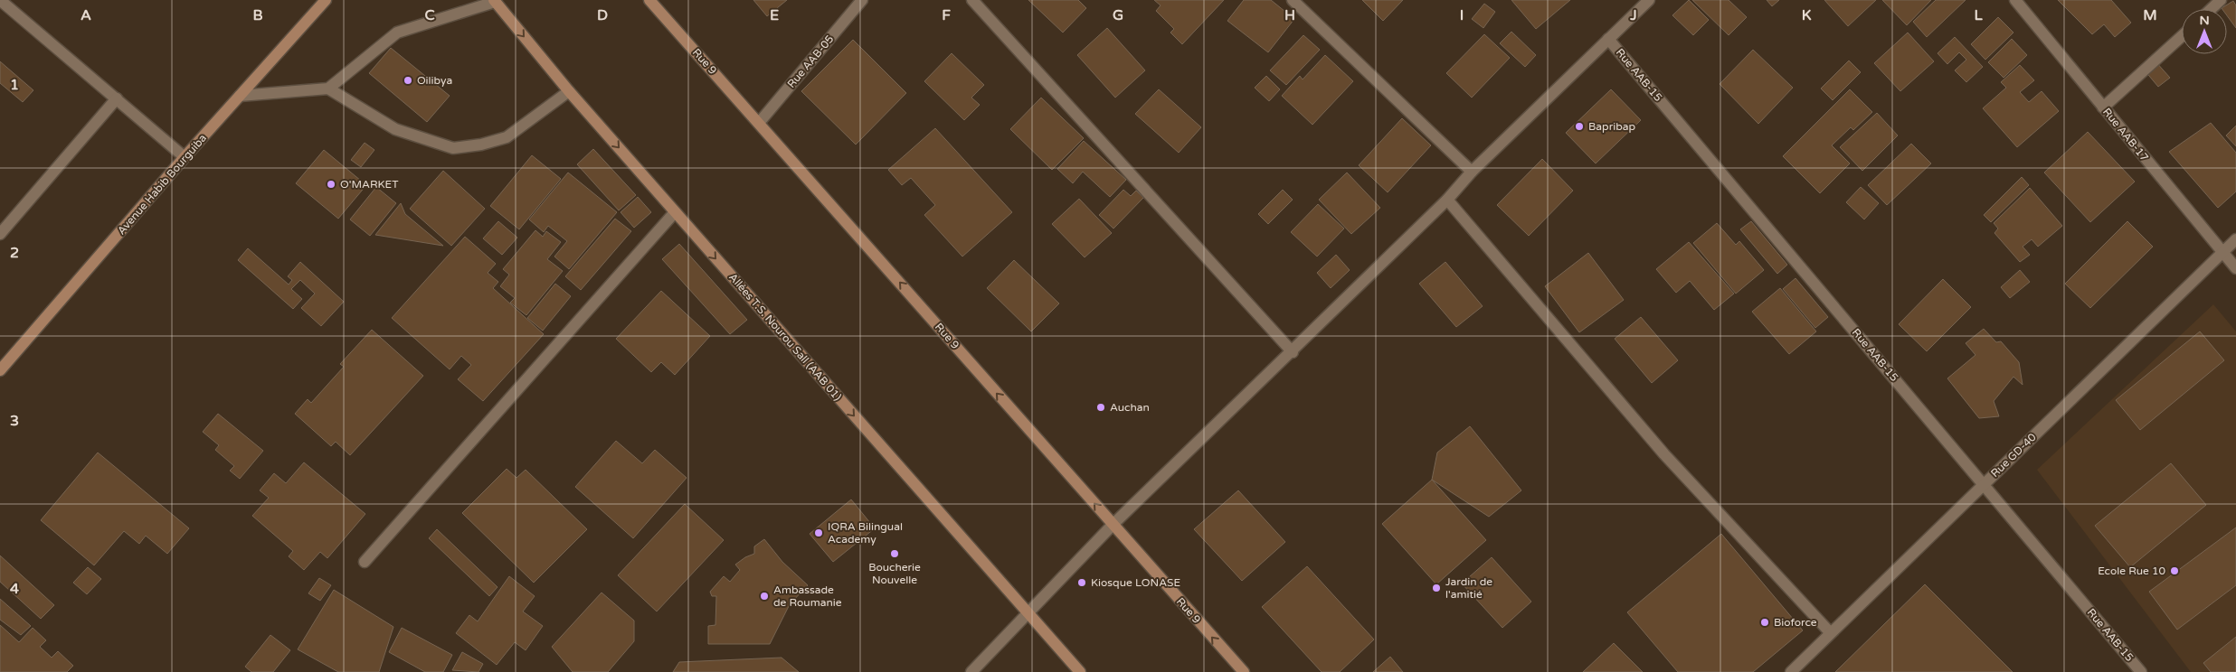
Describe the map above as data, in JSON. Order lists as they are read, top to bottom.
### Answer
{
  "streets": {
    "street": [
      "Rue 9",
      "Rue AAB-05",
      "Rue AAB-15",
      "Rue AAB-17",
      "Avenue Habib Bourguiba",
      "Allées T.S. Nourou Sall (AAB 01)",
      "Rue GD-40"
    ]
  },
  "crossings": [
    ["Rue 9", "Rue AAB-05"],
    ["Rue AAB-15", "Rue GD-40"],
    ["Rue AAB-17", "Rue GD-40"]
  ],
  "one_way": ["Rue 9", "Allées T.S. Nourou Sall (AAB 01)"],
  "places": [
    "Oilibya",
    "Bapribap",
    "O'MARKET",
    "Auchan",
    "IQRA Bilingual Academy",
    "Boucherie Nouvelle",
    "Ecole Rue 10",
    "Kiosque LONASE",
    "Jardin de l'amitié",
    "Ambassade de Roumanie",
    "Bioforce"
  ],
  "north": "top",
  "grid": {
    "columns": [
      "A",
      "B",
      "C",
      "D",
      "E",
      "F",
      "G",
      "H",
      "I",
      "J",
      "K",
      "L",
      "M"
    ],
    "rows": [
      "1",
      "2",
      "3",
      "4"
    ]
  }
}
